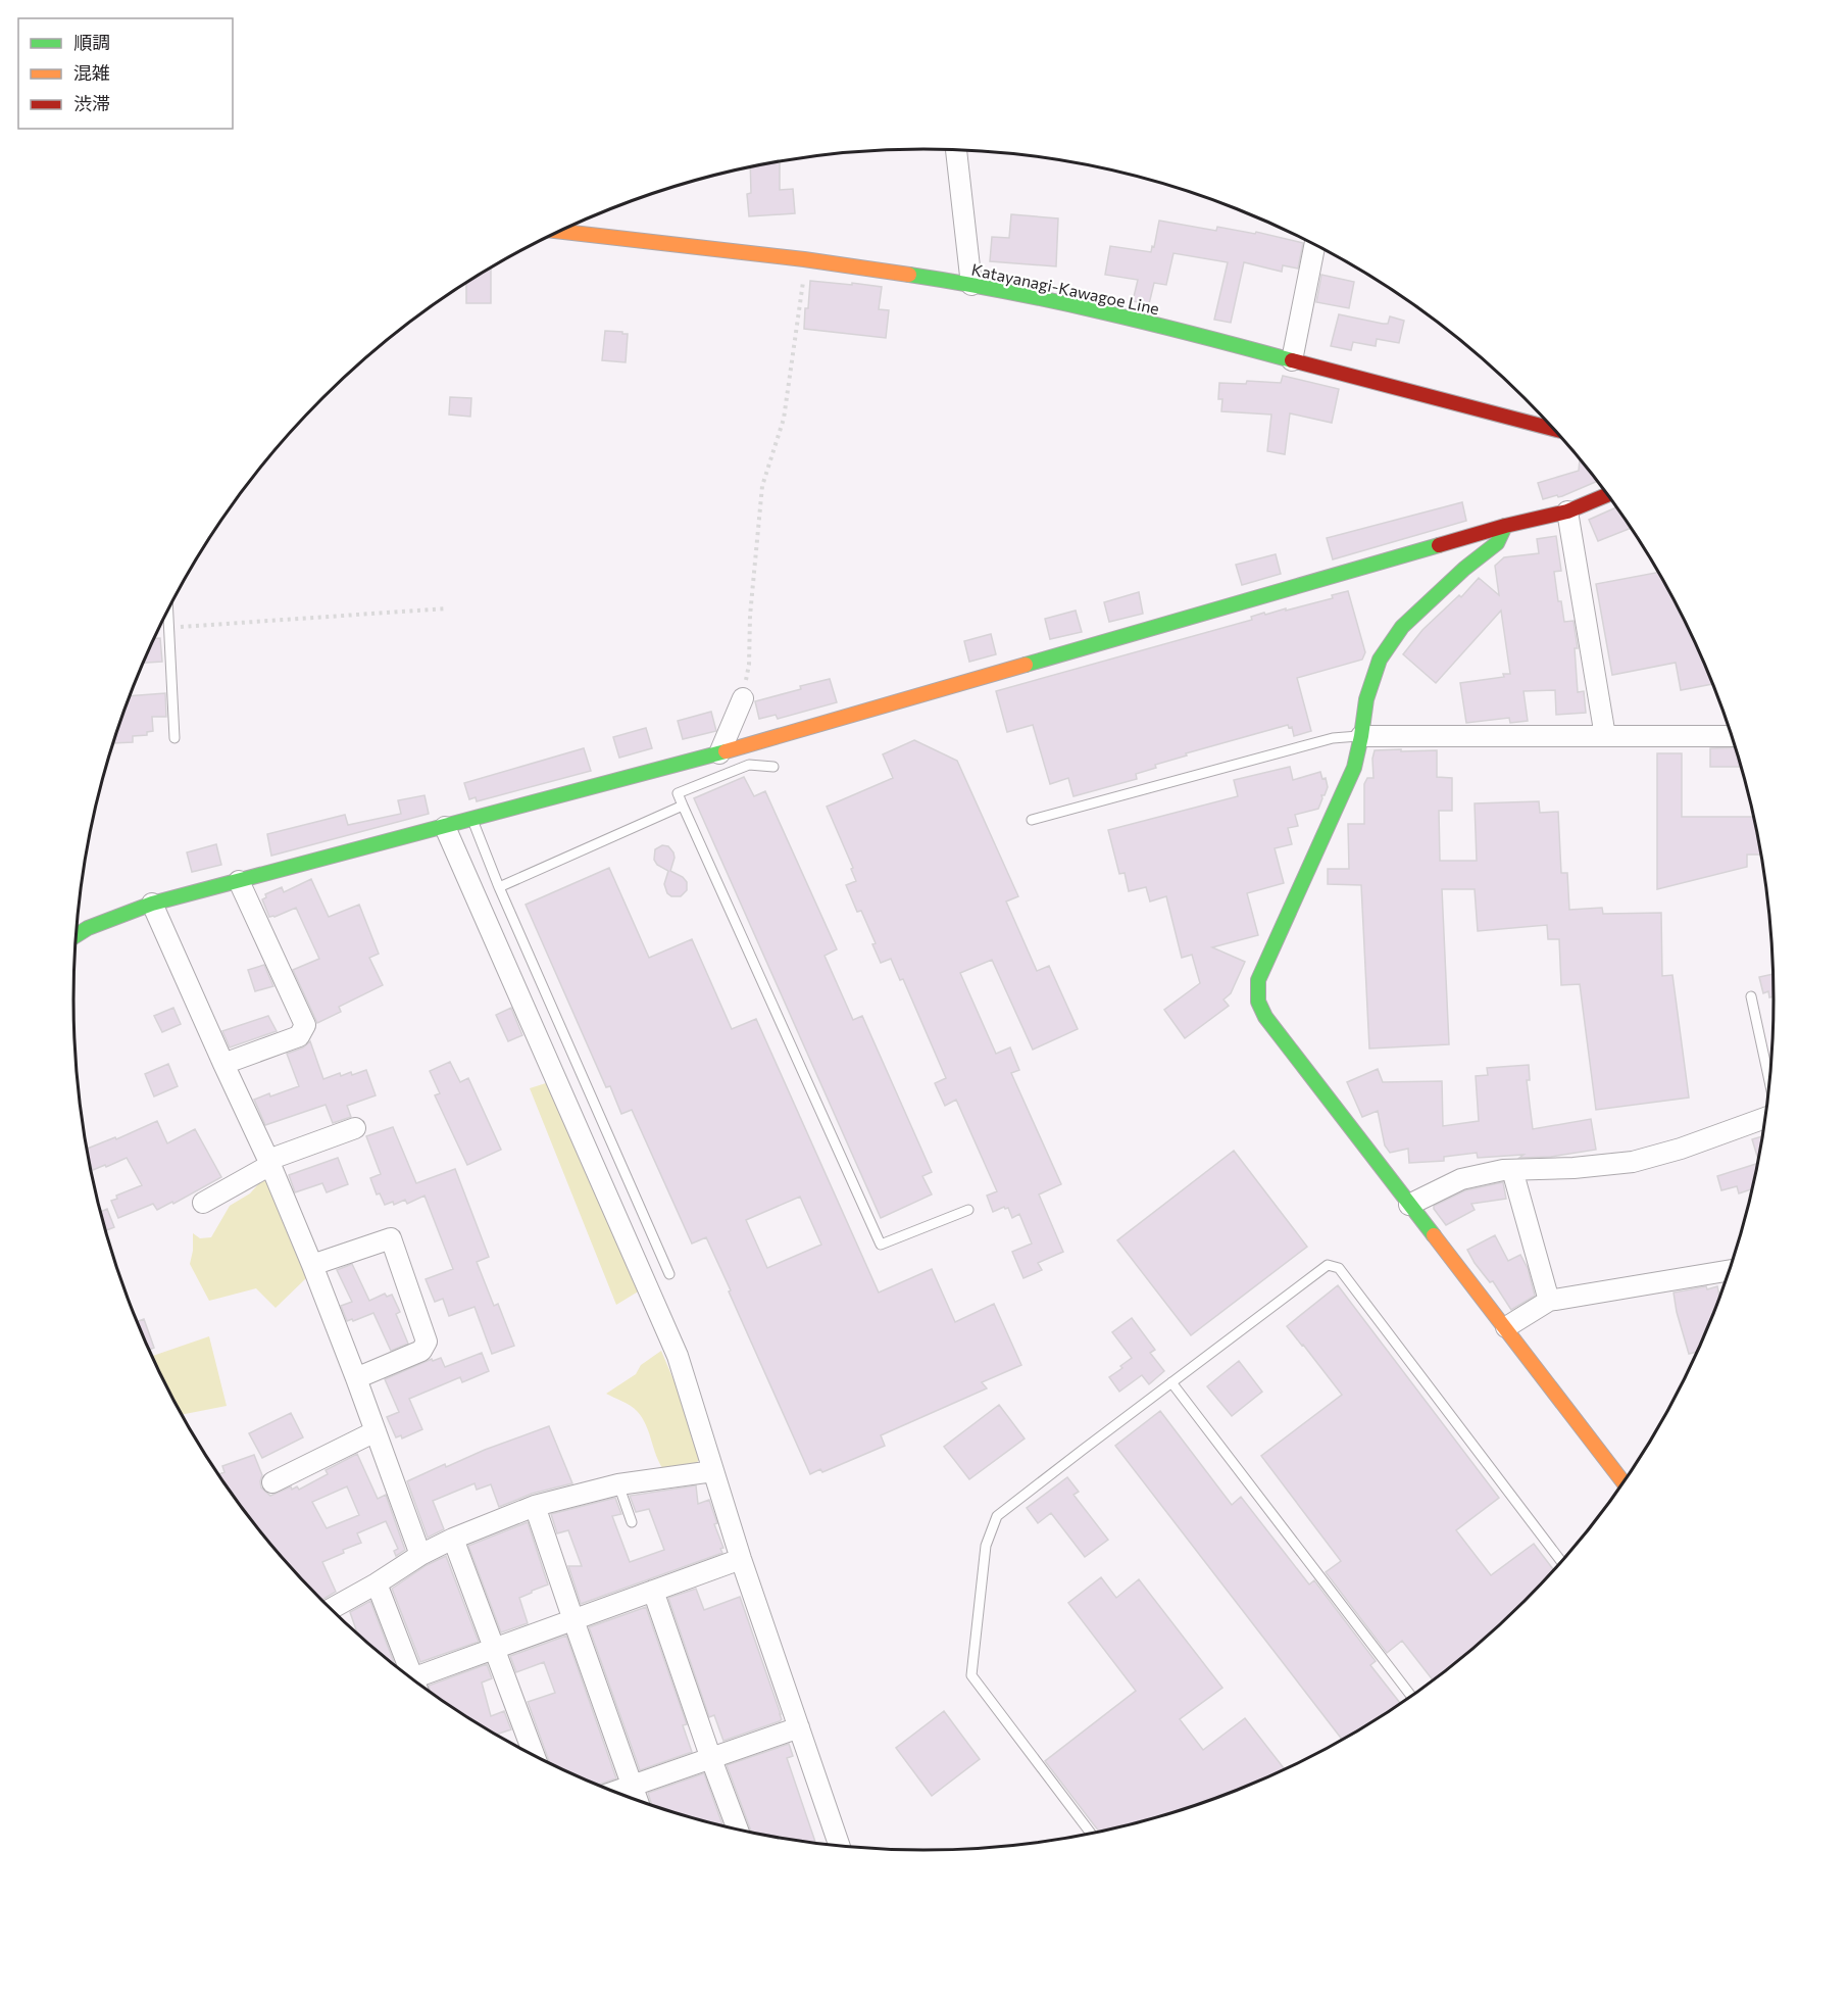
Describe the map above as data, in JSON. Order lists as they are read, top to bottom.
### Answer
{
  "streets": {
    "street": ["Katayanagi-Kawagoe Line"]
  },
  "legend": ["順調", "混雑", "渋滞"]
}
